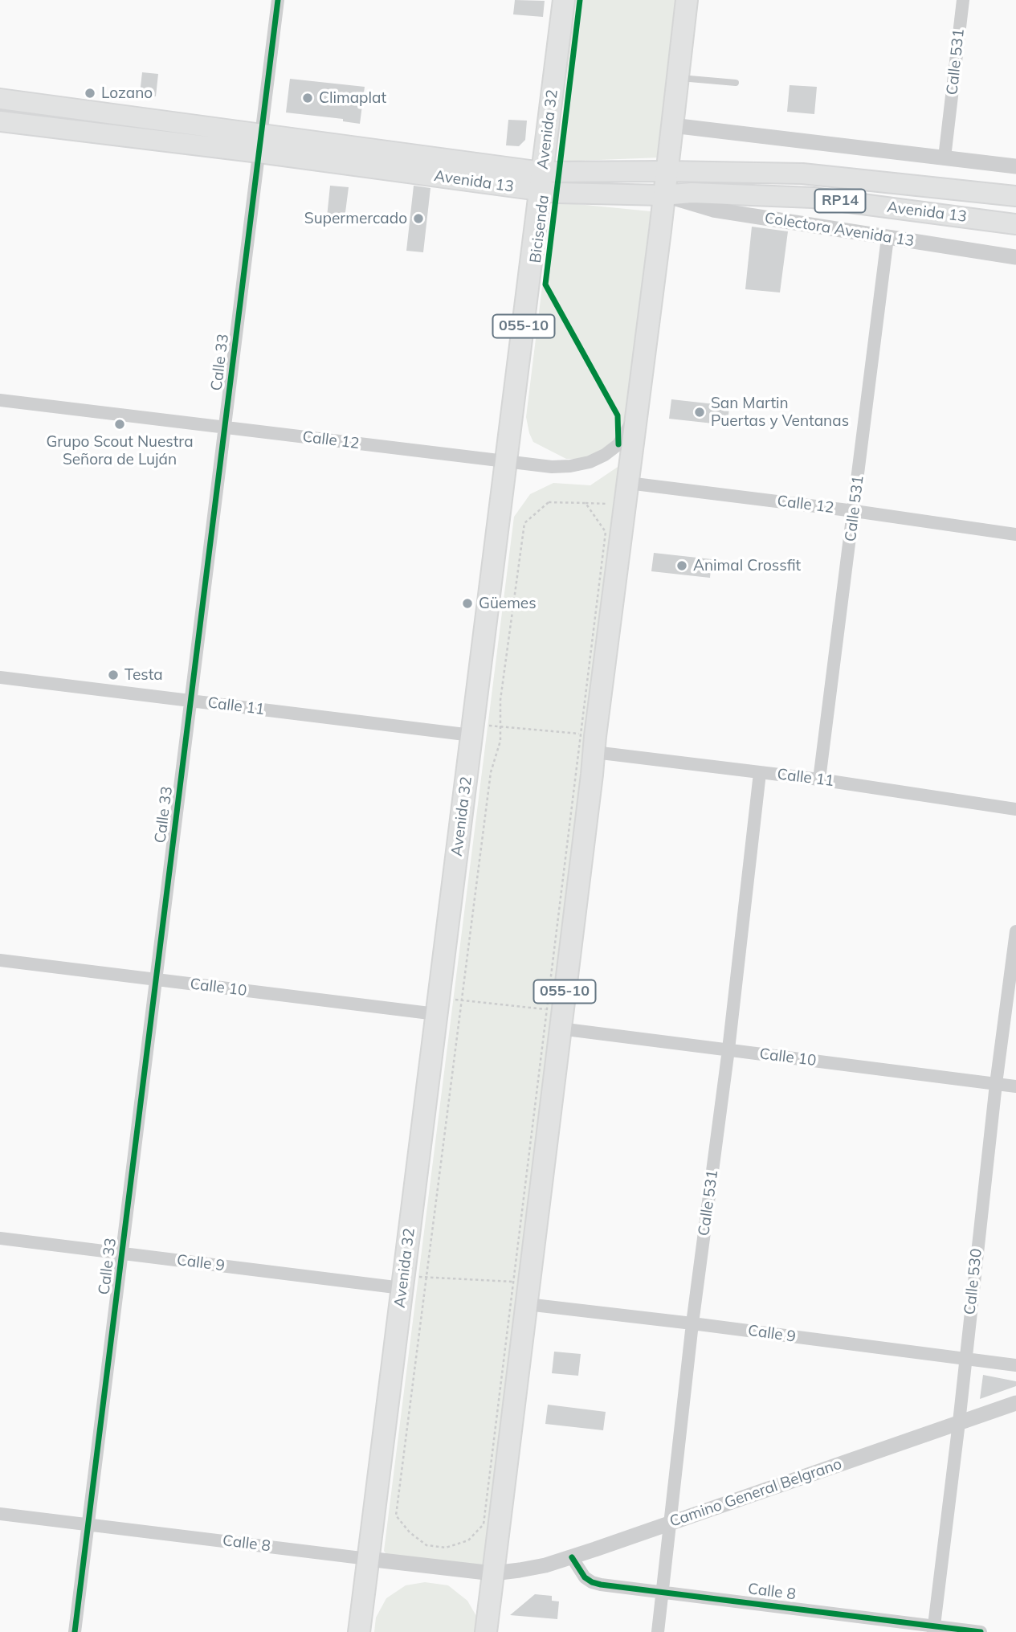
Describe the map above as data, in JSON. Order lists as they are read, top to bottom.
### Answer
{
  "streets": {
    "highway": ["Avenida 32", "055-10"],
    "main road": ["Avenida 13", "RP14"],
    "street": [
      "Calle 531",
      "Colectora Avenida 13",
      "Calle 33",
      "Calle 12",
      "Calle 11",
      "Calle 10",
      "Calle 9",
      "Calle 530",
      "Camino General Belgrano",
      "Calle 8"
    ],
    "cycle path": ["Bicisenda"]
  },
  "crossings": [
    ["Calle 531", "Colectora Avenida 13"],
    ["Calle 531", "Calle 12"],
    ["Calle 531", "Calle 11"],
    ["Calle 531", "Calle 10"],
    ["Calle 531", "Calle 9"],
    ["Calle 531", "Camino General Belgrano"],
    ["Calle 531", "Calle 8"],
    ["Avenida 32", "Avenida 13"],
    ["Avenida 32", "Calle 12"],
    ["Avenida 32", "Calle 11"],
    ["Avenida 32", "Calle 10"],
    ["Avenida 32", "Calle 9"],
    ["Avenida 32", "Calle 8"],
    ["Avenida 13", "Colectora Avenida 13"],
    ["Avenida 13", "055-10"],
    ["Avenida 13", "Calle 33"],
    ["Colectora Avenida 13", "055-10"],
    ["055-10", "Calle 12"],
    ["055-10", "Calle 11"],
    ["055-10", "Calle 10"],
    ["055-10", "Calle 9"],
    ["055-10", "Camino General Belgrano"],
    ["055-10", "Calle 8"],
    ["Calle 33", "Calle 12"],
    ["Calle 33", "Calle 11"],
    ["Calle 33", "Calle 10"],
    ["Calle 33", "Calle 9"],
    ["Calle 33", "Calle 8"],
    ["Calle 10", "Calle 530"],
    ["Calle 9", "Calle 530"],
    ["Calle 530", "Camino General Belgrano"],
    ["Calle 530", "Calle 8"],
    ["Camino General Belgrano", "Calle 8"]
  ],
  "places": [
    "Lozano",
    "Climaplat",
    "Supermercado",
    "San Martin Puertas y Ventanas",
    "Grupo Scout Nuestra Señora de Luján",
    "Animal Crossfit",
    "Güemes",
    "Testa"
  ]
}
